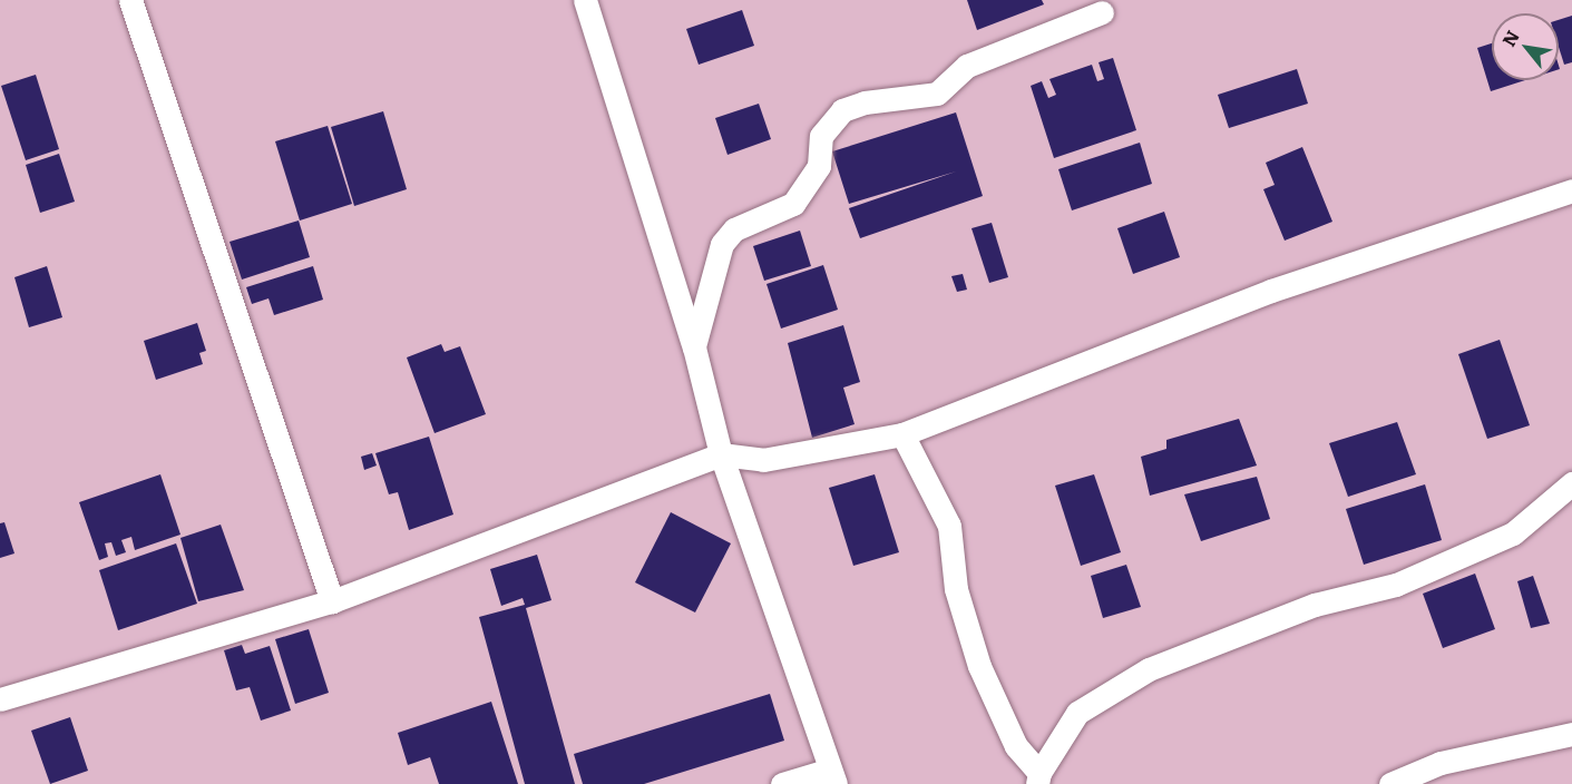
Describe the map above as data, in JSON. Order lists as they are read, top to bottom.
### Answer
{
  "north": "top left"
}
